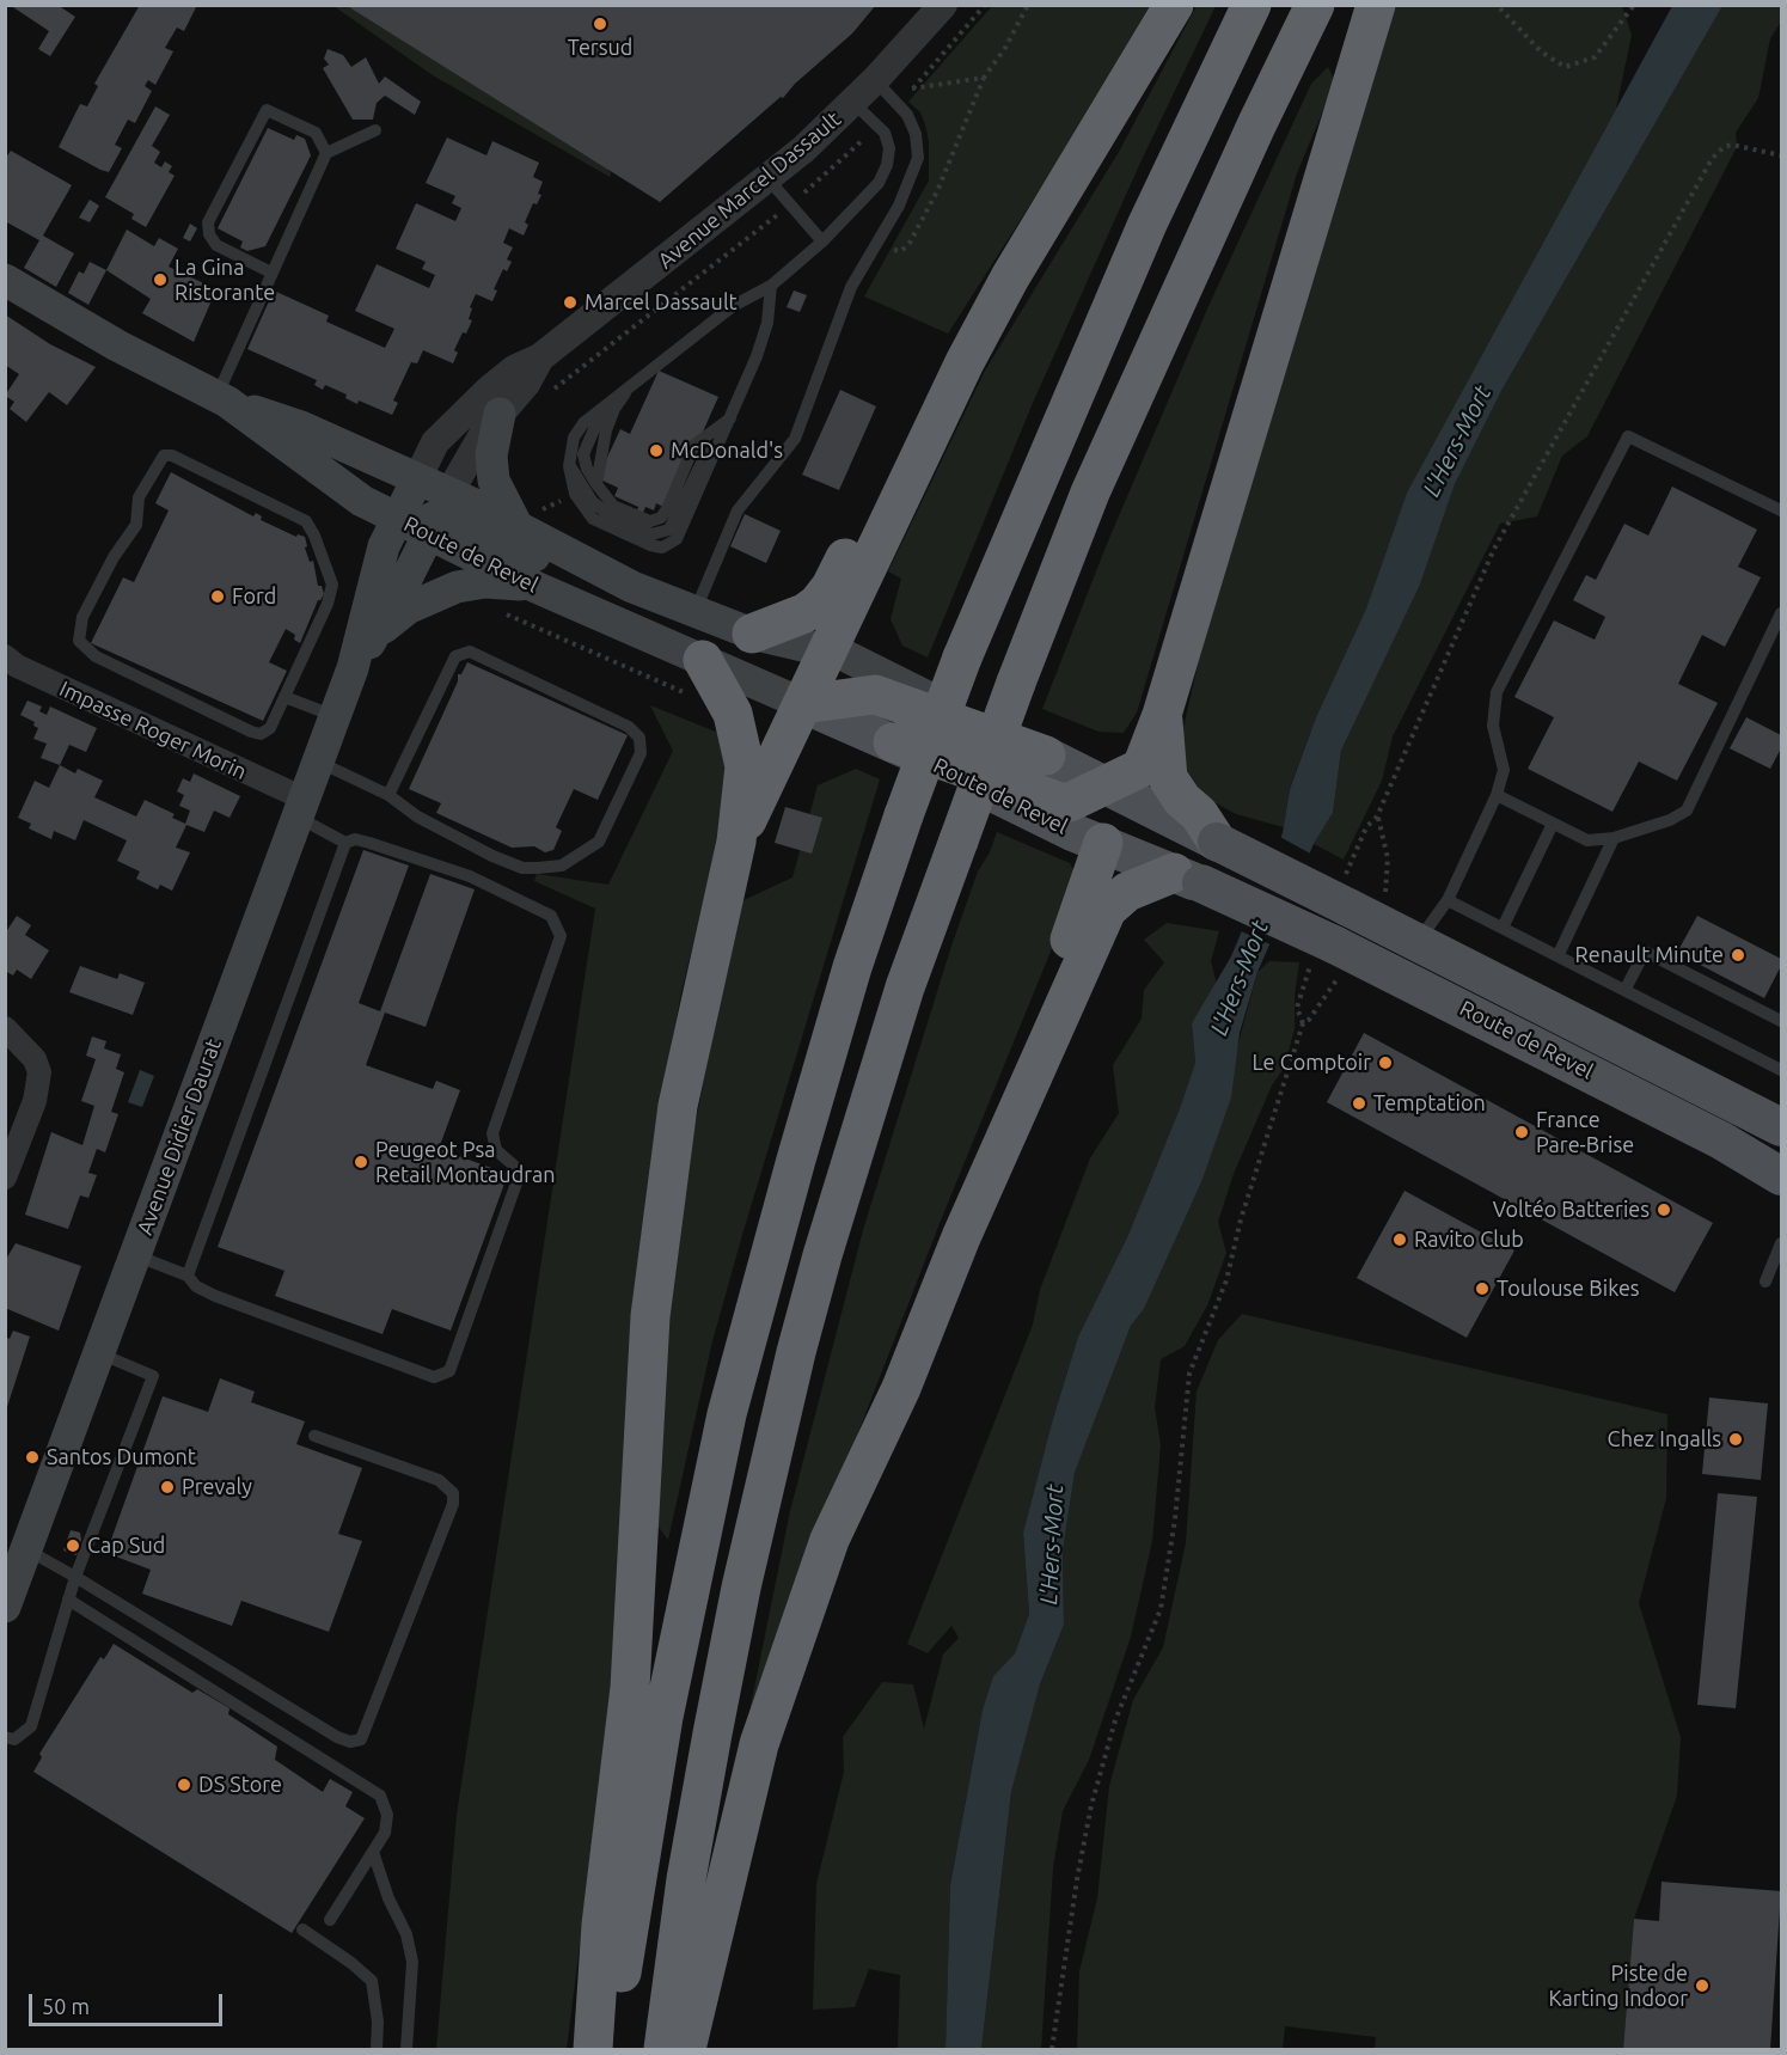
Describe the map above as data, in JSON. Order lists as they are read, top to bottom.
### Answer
{
  "streets": {
    "main road": ["Route de Revel", "Avenue Didier Daurat"],
    "street": ["Avenue Marcel Dassault", "Impasse Roger Morin"]
  },
  "crossings": [
    ["Avenue Marcel Dassault", "Route de Revel"],
    ["Avenue Marcel Dassault", "Avenue Didier Daurat"],
    ["Route de Revel", "Avenue Didier Daurat"],
    ["Impasse Roger Morin", "Avenue Didier Daurat"]
  ],
  "water": ["L'Hers-Mort"],
  "places": [
    "Tersud",
    "La Gina Ristorante",
    "Marcel Dassault",
    "McDonald's",
    "Ford",
    "Renault Minute",
    "Le Comptoir",
    "Temptation",
    "France Pare-Brise",
    "Peugeot Psa Retail Montaudran",
    "Voltéo Batteries",
    "Ravito Club",
    "Toulouse Bikes",
    "Chez Ingalls",
    "Santos Dumont",
    "Prevaly",
    "Cap Sud",
    "DS Store",
    "Piste de Karting Indoor"
  ],
  "scale_bar": "50 m"
}
